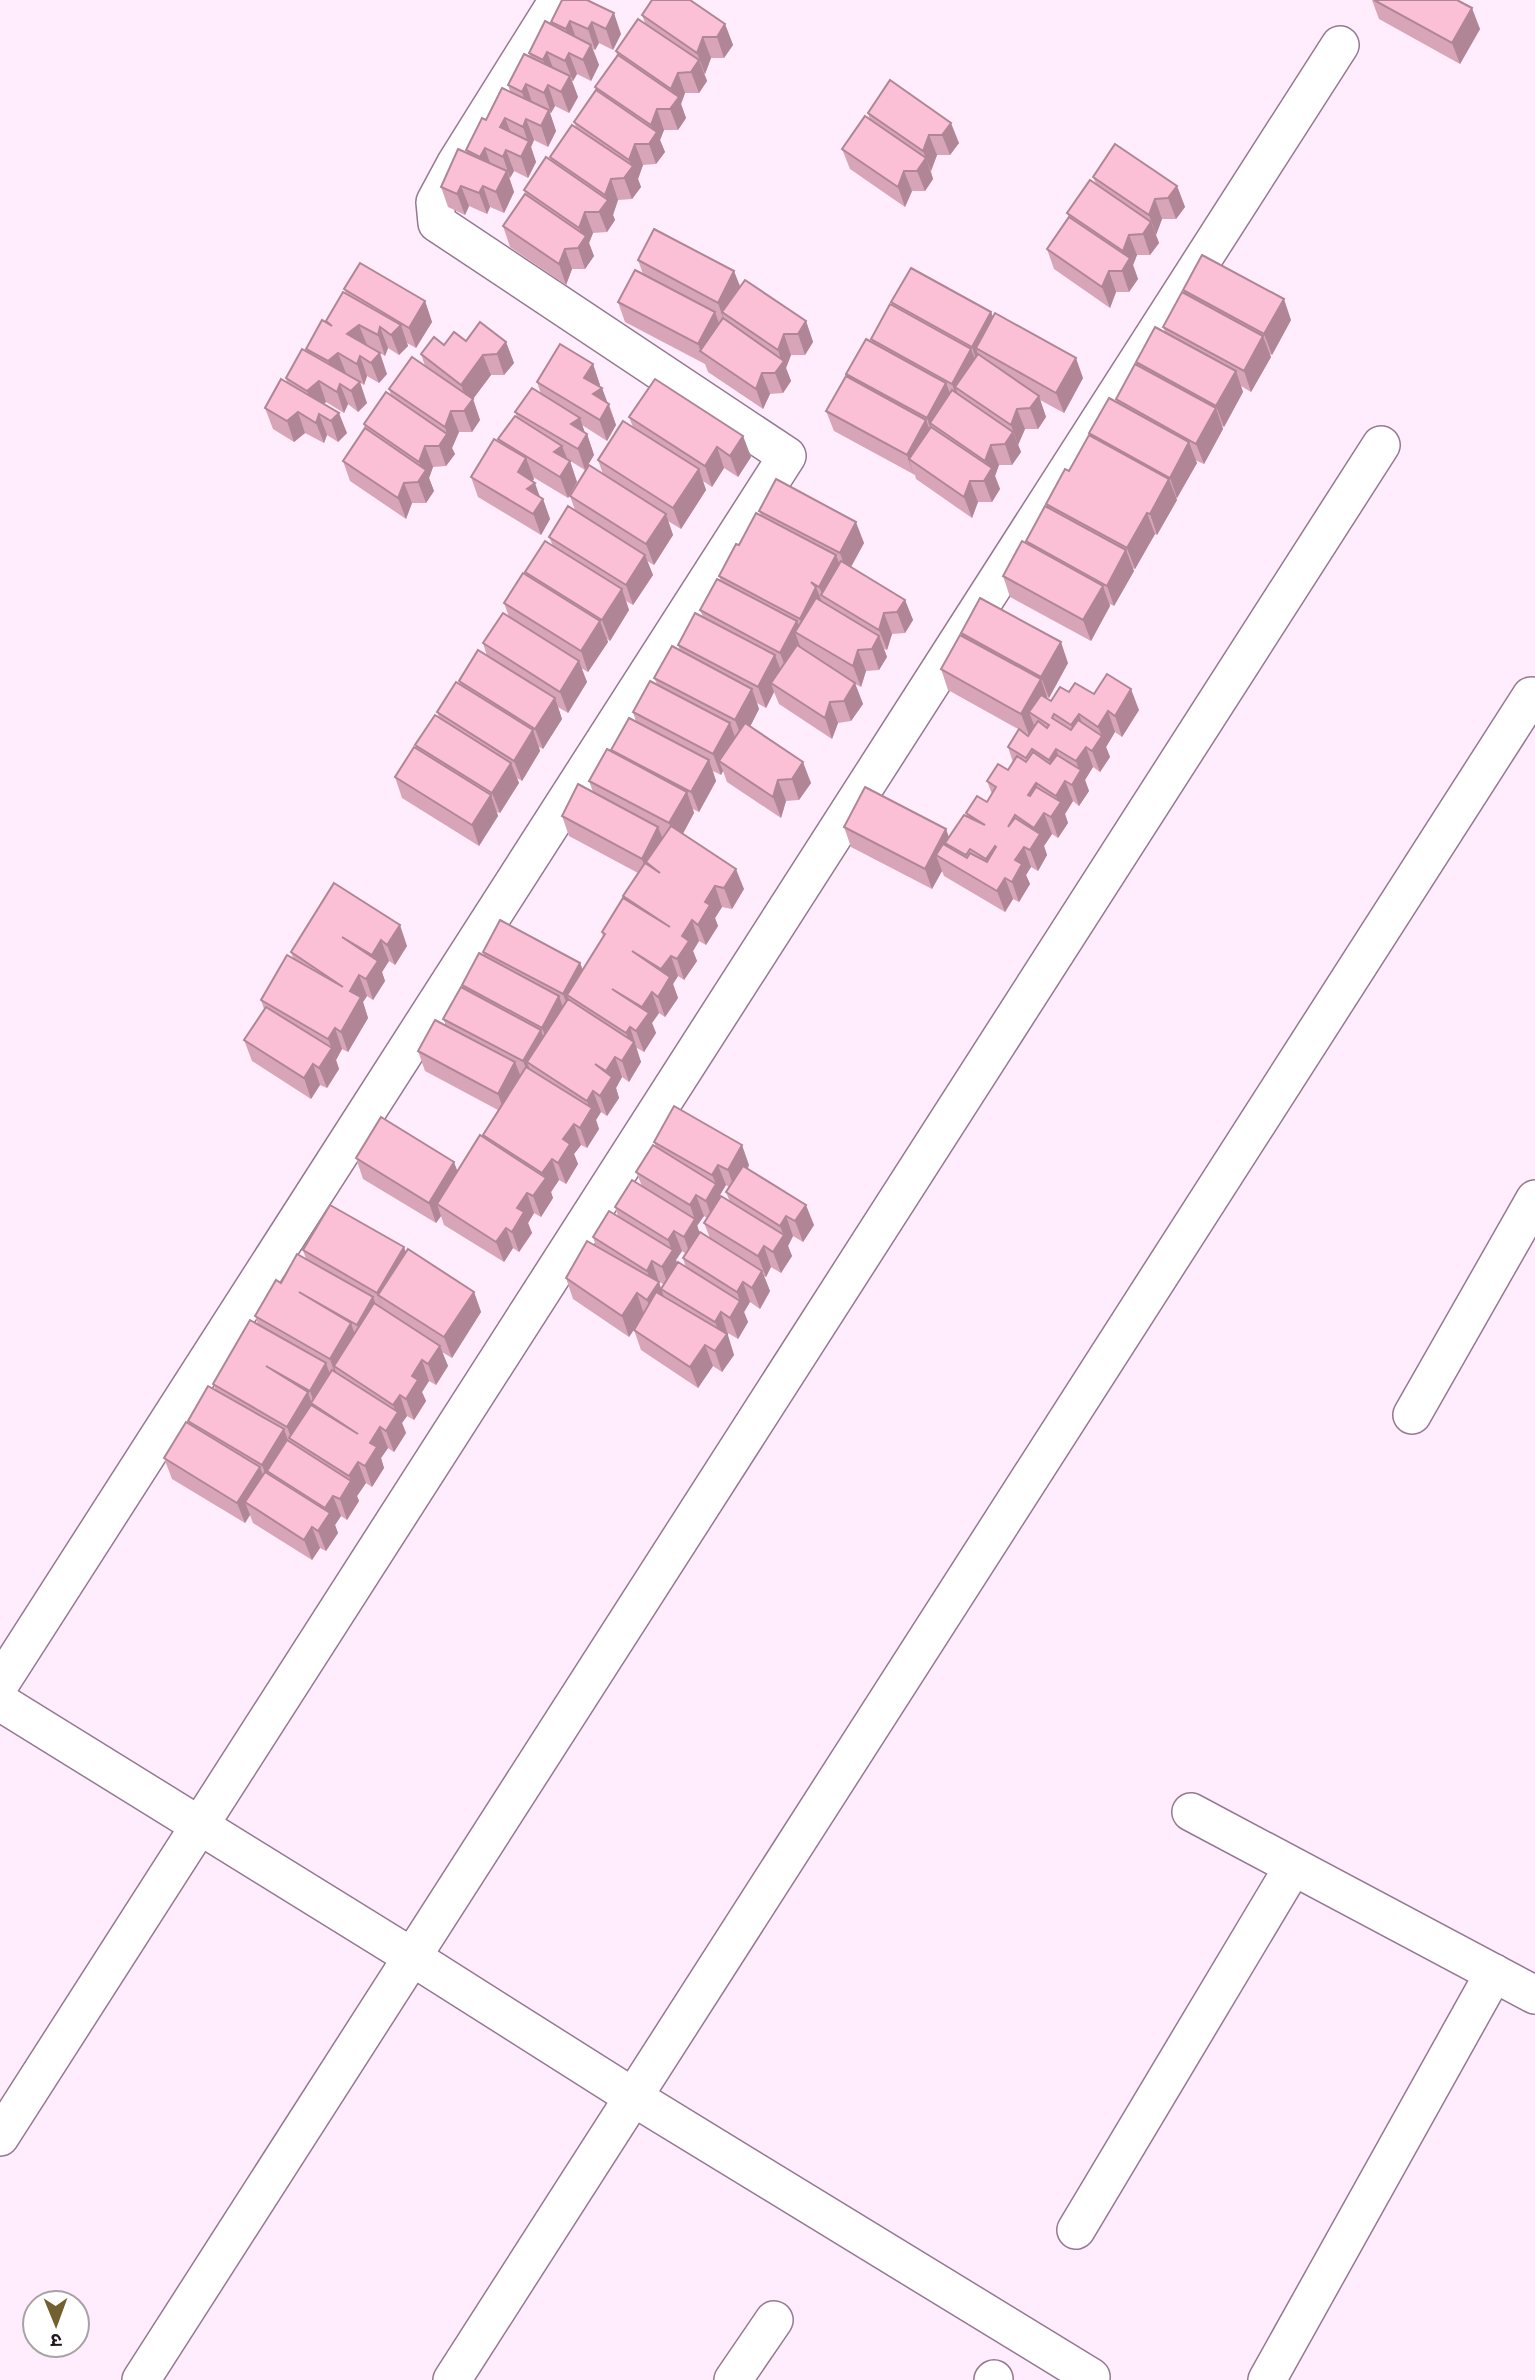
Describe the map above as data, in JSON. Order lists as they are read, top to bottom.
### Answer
{
  "north": "bottom"
}
